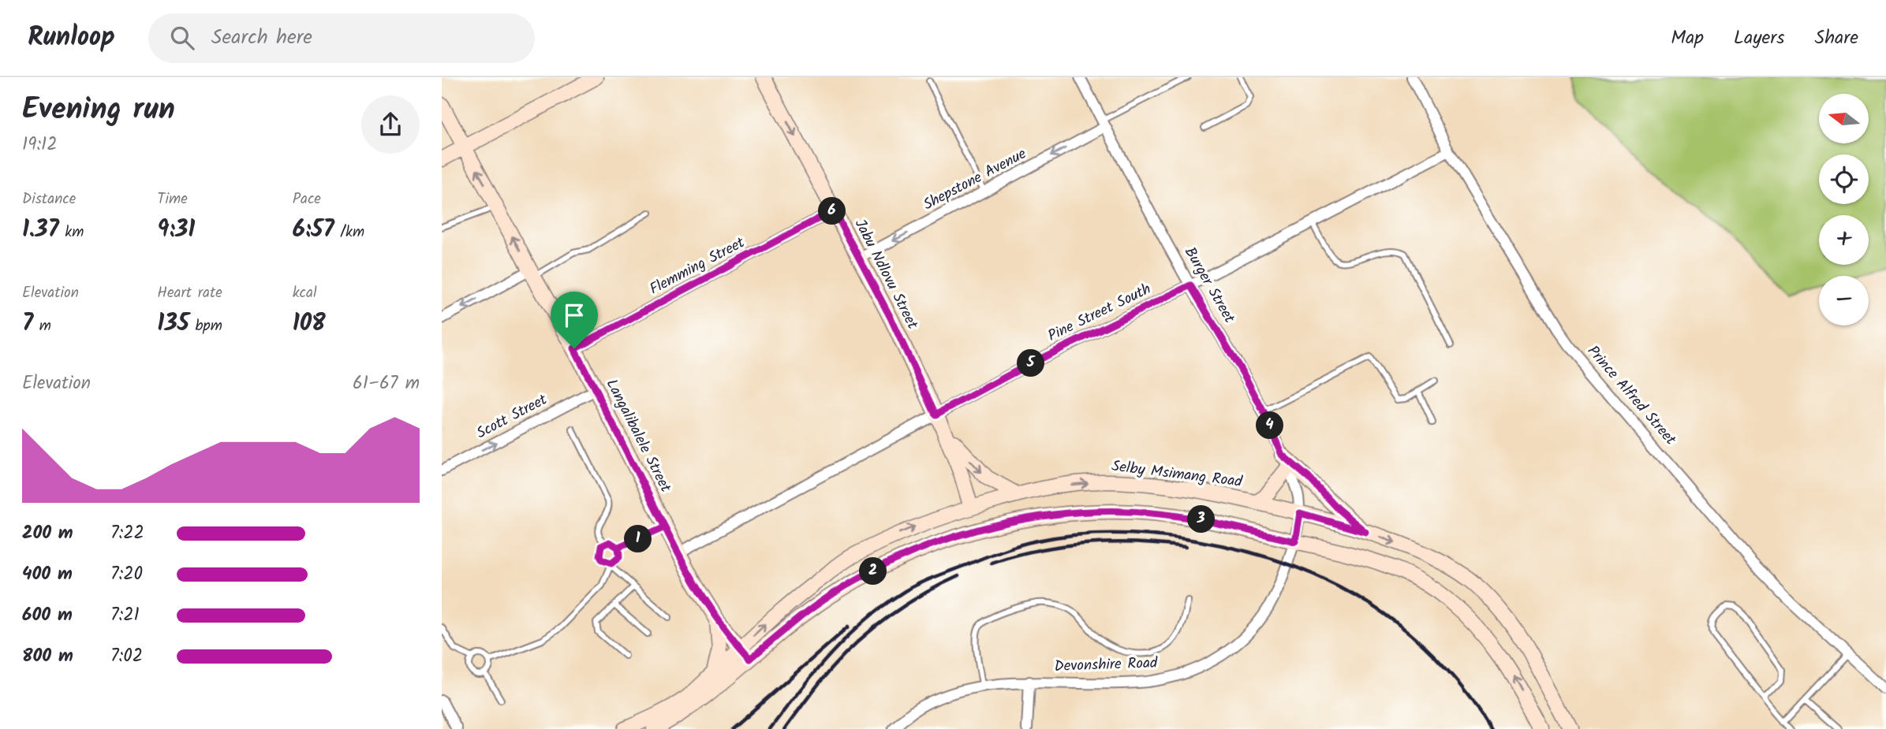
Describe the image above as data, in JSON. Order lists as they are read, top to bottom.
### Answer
{
  "streets": {
    "main road": ["Jabu Ndlovu Street", "Langalibalele Street", "Selby Msimang Road"],
    "street": [
      "Shepstone Avenue",
      "Flemming Street",
      "Burger Street",
      "Pine Street South",
      "Prince Alfred Street",
      "Scott Street",
      "Devonshire Road"
    ]
  },
  "crossings": [
    ["Shepstone Avenue", "Jabu Ndlovu Street"],
    ["Shepstone Avenue", "Burger Street"],
    ["Flemming Street", "Jabu Ndlovu Street"],
    ["Flemming Street", "Langalibalele Street"],
    ["Jabu Ndlovu Street", "Pine Street South"],
    ["Jabu Ndlovu Street", "Selby Msimang Road"],
    ["Burger Street", "Pine Street South"],
    ["Burger Street", "Selby Msimang Road"],
    ["Burger Street", "Devonshire Road"],
    ["Pine Street South", "Prince Alfred Street"],
    ["Pine Street South", "Langalibalele Street"],
    ["Scott Street", "Langalibalele Street"],
    ["Langalibalele Street", "Selby Msimang Road"],
    ["Selby Msimang Road", "Devonshire Road"]
  ],
  "one_way": ["Shepstone Avenue", "Scott Street"],
  "north": "left",
  "page": {
    "header": "Runloop",
    "search": "Search here",
    "nav": ["Map", "Layers", "Share"],
    "heading": ["Evening run", "19:12"],
    "map_buttons": ["+", "−"],
    "stats": [
      ["Distance", "1.37 km"],
      ["Time", "9:31"],
      ["Pace", "6:57 /km"],
      ["Elevation", "7 m"],
      ["Heart rate", "135 bpm"],
      ["kcal", "108"]
    ],
    "pins": [
      "6",
      "5",
      "4",
      "3",
      "1",
      "2"
    ],
    "chart": ["Elevation", "61–67 m"],
    "list": [
      {
        "name": "200 m",
        "note": "7:22"
      },
      {
        "name": "400 m",
        "note": "7:20"
      },
      {
        "name": "600 m",
        "note": "7:21"
      },
      {
        "name": "800 m",
        "note": "7:02"
      }
    ]
  }
}
